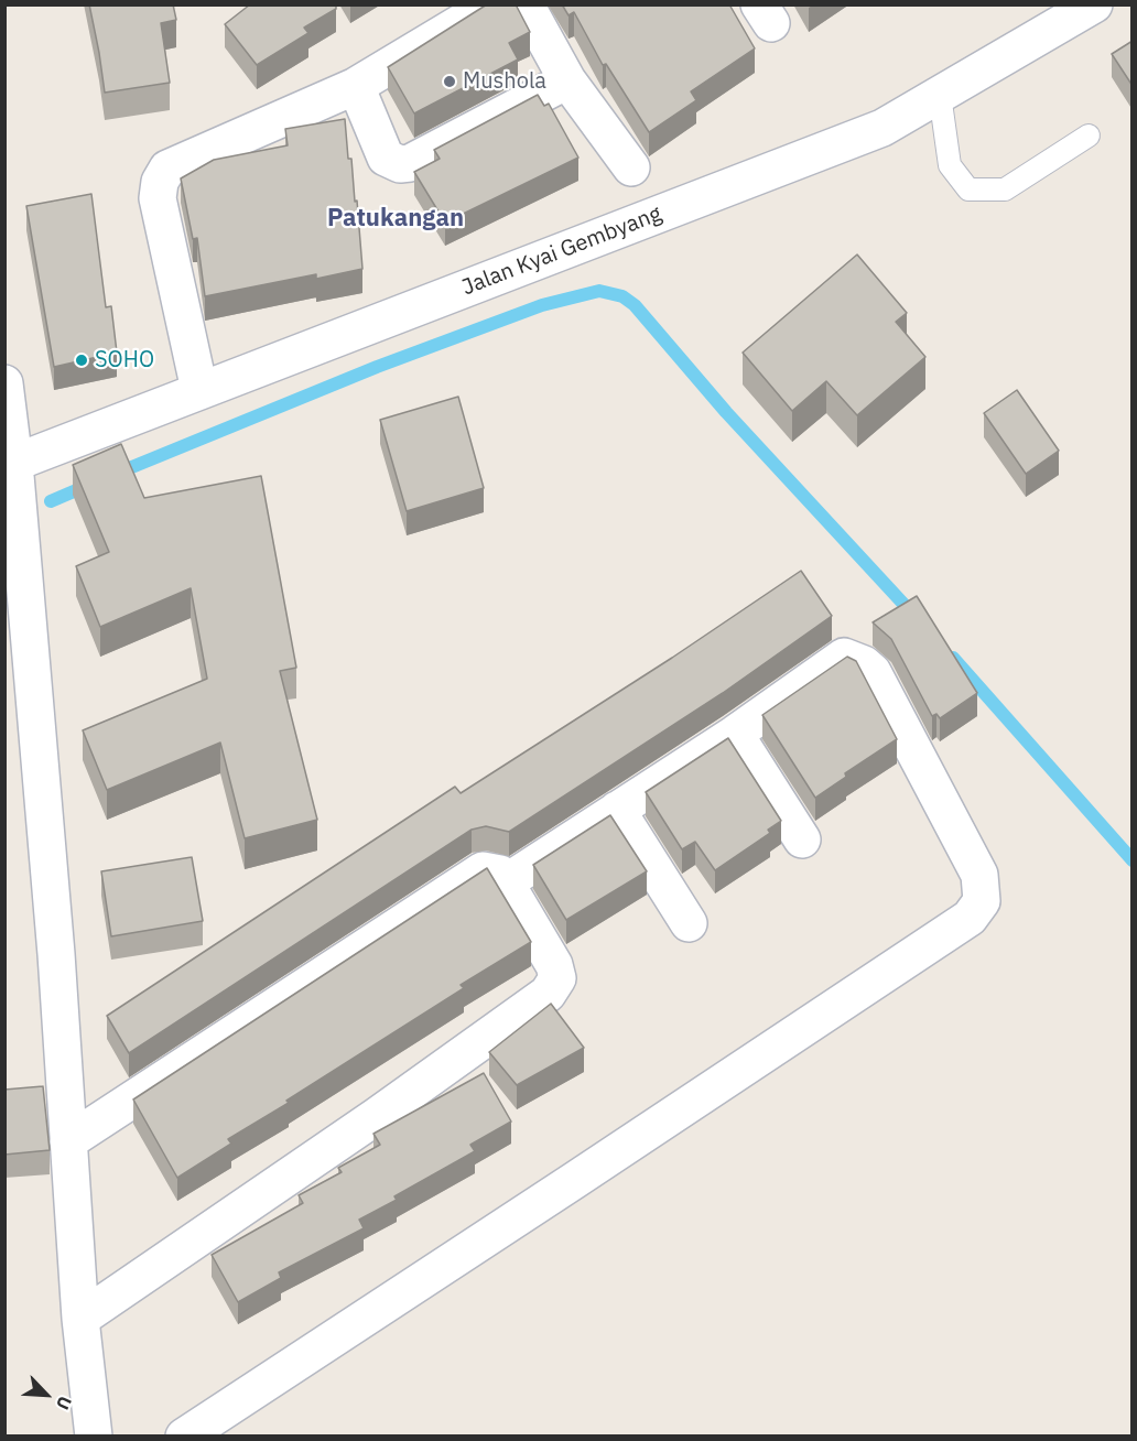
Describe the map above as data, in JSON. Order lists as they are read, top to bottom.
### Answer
{
  "streets": {
    "street": ["Jalan Kyai Gembyang"]
  },
  "districts": ["Patukangan"],
  "places": ["Mushola", "SOHO"],
  "north": "bottom right"
}
